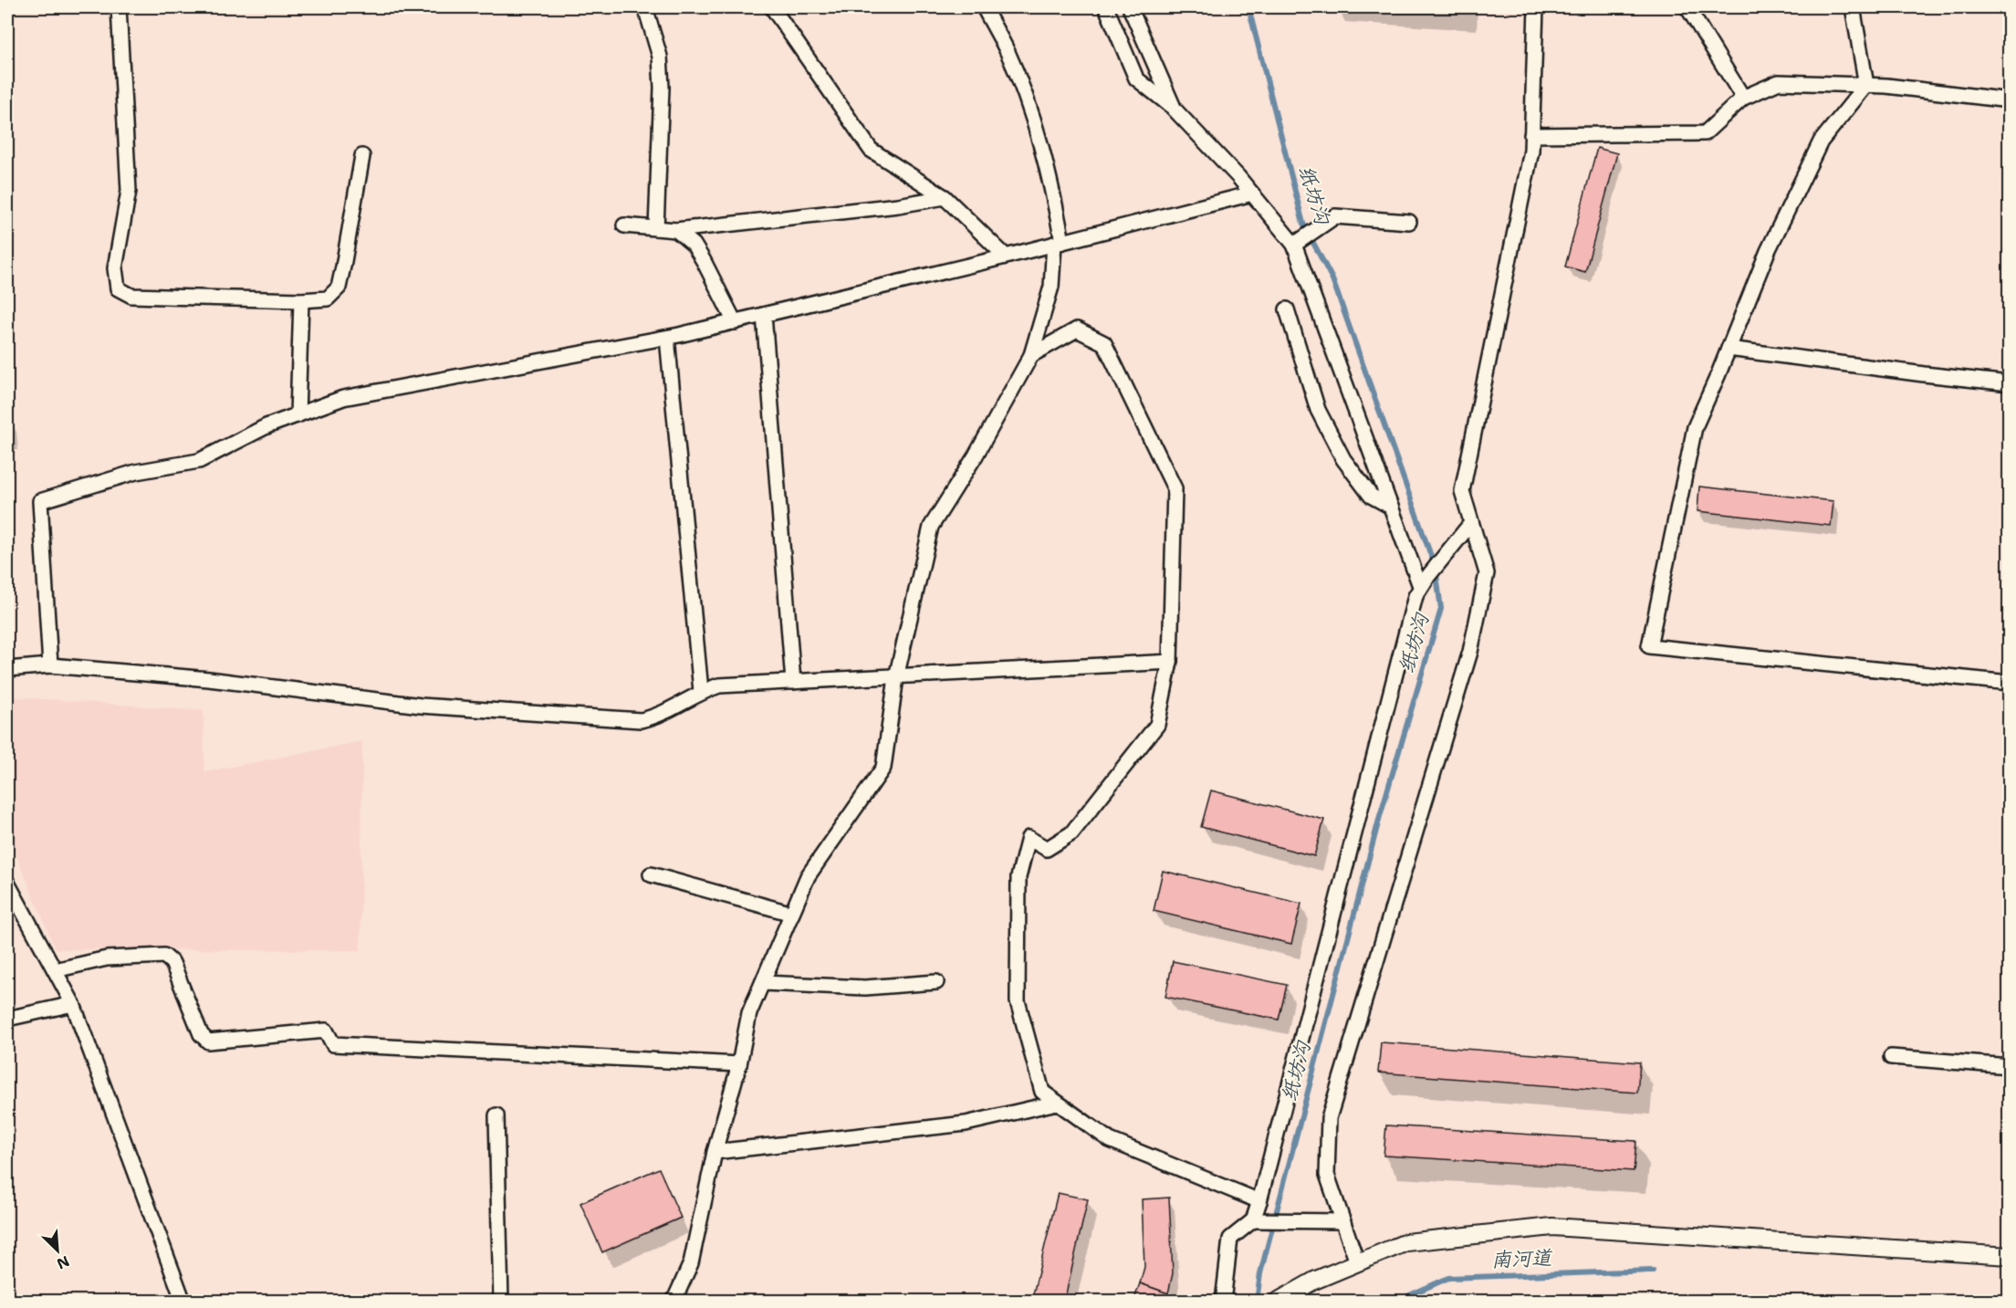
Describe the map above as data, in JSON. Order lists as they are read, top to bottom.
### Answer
{
  "water": ["纸坊沟", "南河道"],
  "north": "bottom right"
}
